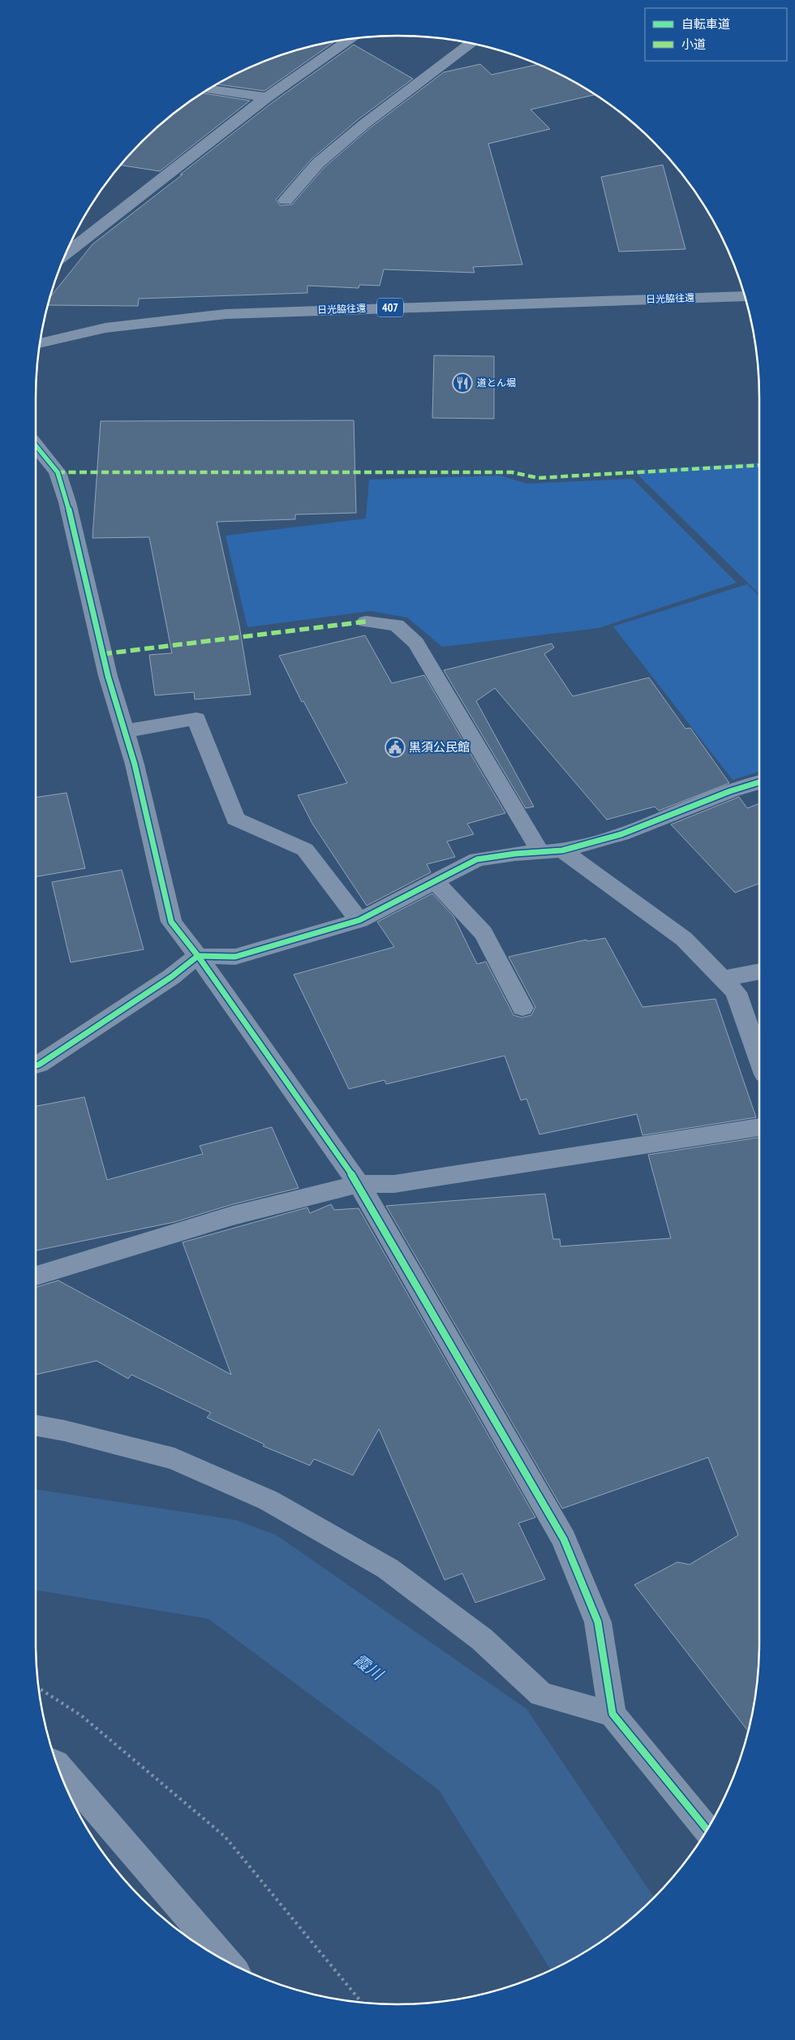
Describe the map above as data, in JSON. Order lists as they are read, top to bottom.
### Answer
{
  "streets": {
    "highway": ["日光脇往還", "407"]
  },
  "water": ["霞川"],
  "places": {
    "restaurant": ["道とん堀"],
    "public building": ["黒須公民館"]
  },
  "legend": ["自転車道", "小道"]
}
